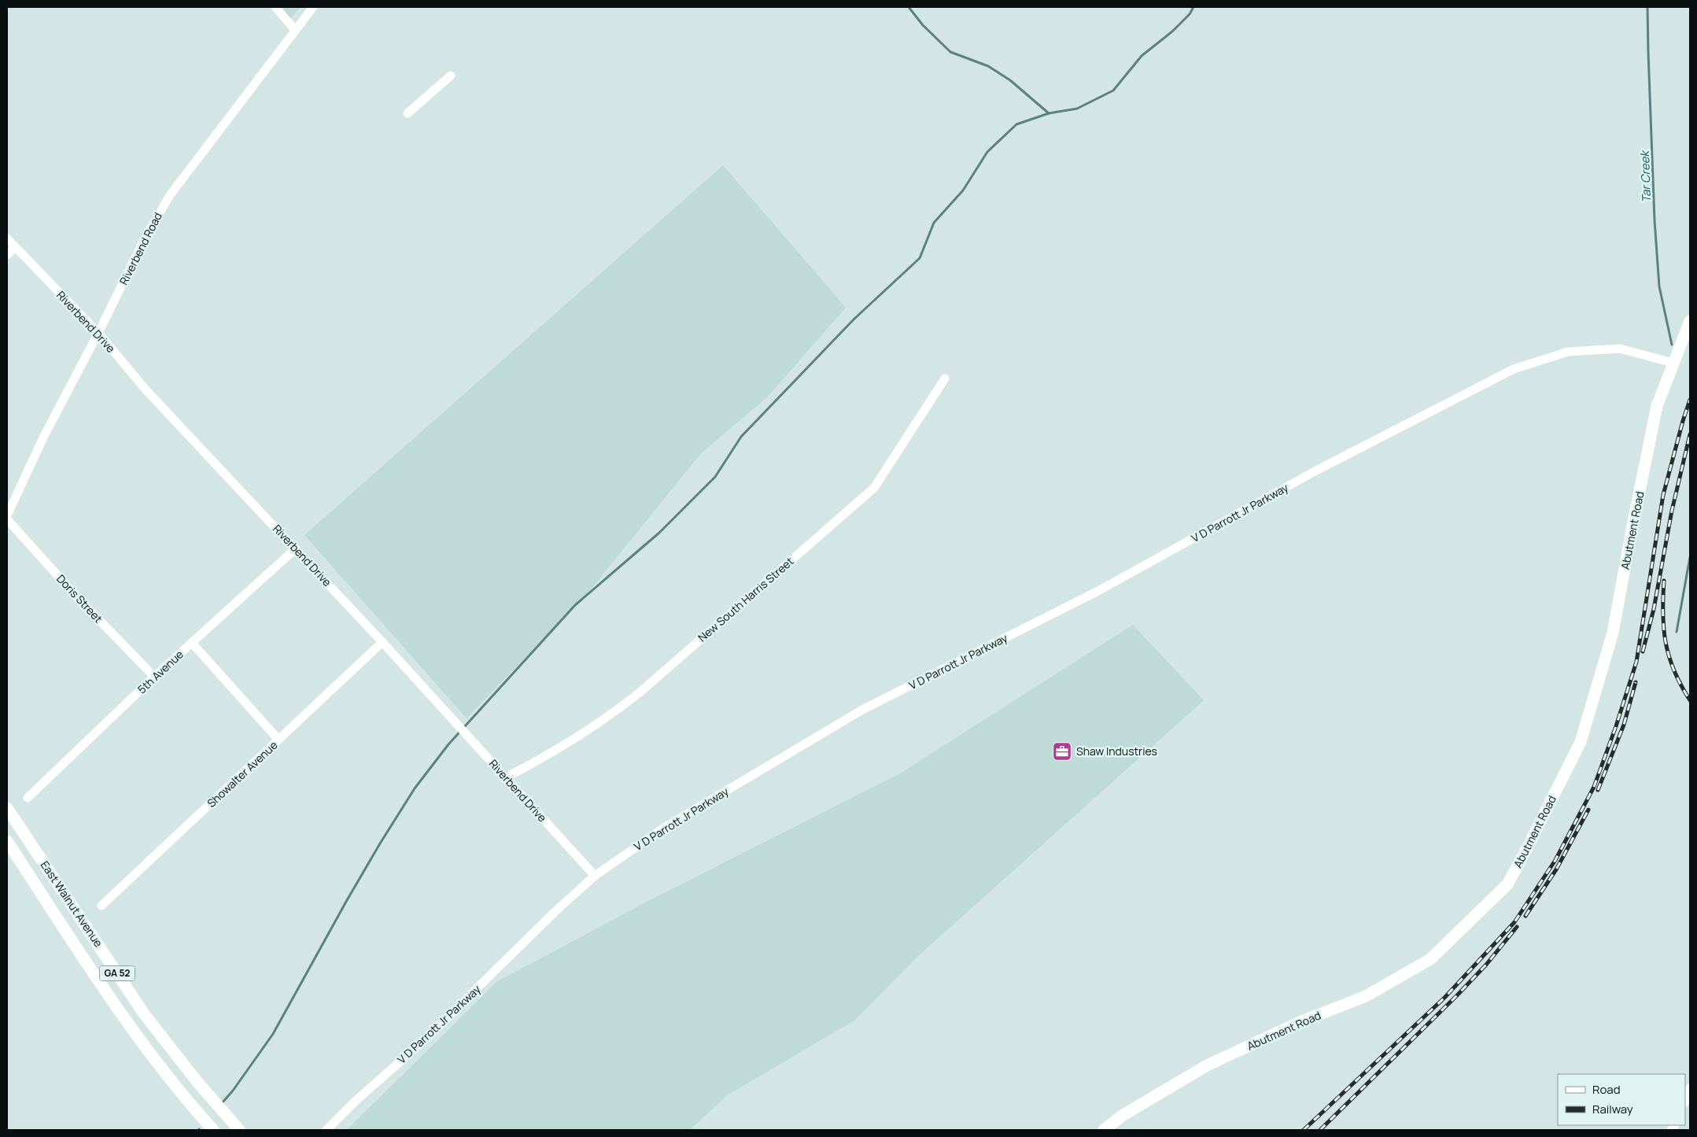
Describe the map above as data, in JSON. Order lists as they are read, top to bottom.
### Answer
{
  "streets": {
    "main road": ["Abutment Road", "East Walnut Avenue", "GA 52"],
    "street": [
      "Riverbend Road",
      "Riverbend Drive",
      "V D Parrott Jr Parkway",
      "Doris Street",
      "New South Harris Street",
      "5th Avenue",
      "Showalter Avenue"
    ]
  },
  "crossings": [
    ["Riverbend Road", "Riverbend Drive"],
    ["Riverbend Drive", "V D Parrott Jr Parkway"],
    ["Riverbend Drive", "New South Harris Street"],
    ["Riverbend Drive", "5th Avenue"],
    ["Riverbend Drive", "Showalter Avenue"],
    ["V D Parrott Jr Parkway", "Abutment Road"],
    ["Doris Street", "5th Avenue"]
  ],
  "water": ["Tar Creek"],
  "places": {
    "office": ["Shaw Industries"]
  },
  "legend": ["Road", "Railway"]
}
